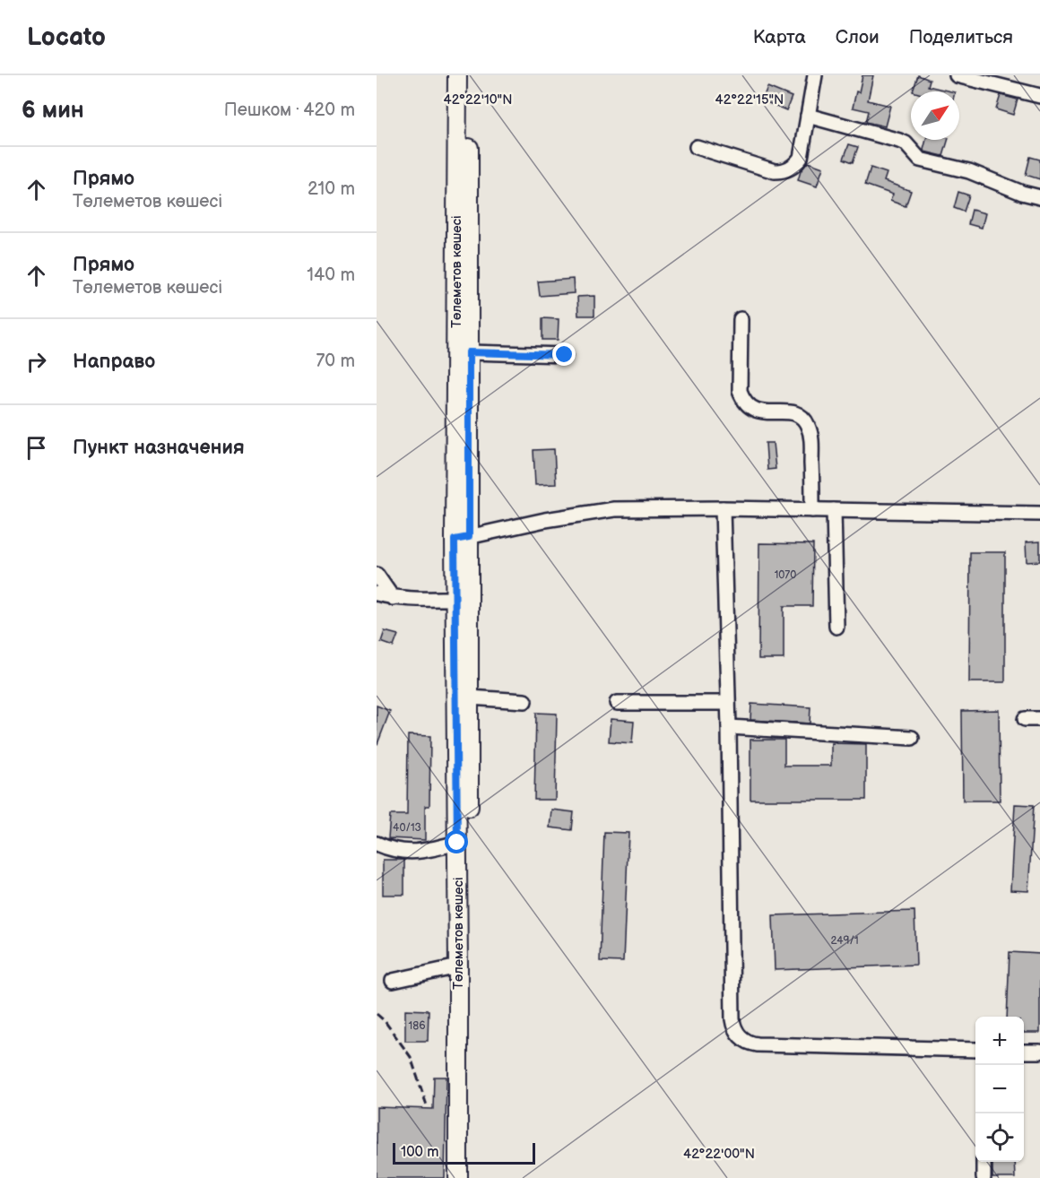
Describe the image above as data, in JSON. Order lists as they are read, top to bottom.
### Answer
{
  "streets": {
    "main road": ["Төлеметов көшесі"]
  },
  "house_numbers": [
    "1070",
    "40/13",
    "249/1",
    "186"
  ],
  "scale_bar": "100 m",
  "north": "top right",
  "page": {
    "header": "Locato",
    "nav": ["Карта", "Слои", "Поделиться"],
    "heading": ["6 мин", "Пешком · 420 m"],
    "list": [
      ["Прямо", "Төлеметов көшесі", "210 m"],
      ["Прямо", "Төлеметов көшесі", "140 m"],
      ["Направо", "70 m"],
      "Пункт назначения"
    ],
    "map_buttons": ["+", "−"],
    "scale": "100 m"
  },
  "coordinates": ["42°22'10\"N", "42°22'15\"N", "42°22'00\"N"]
}
